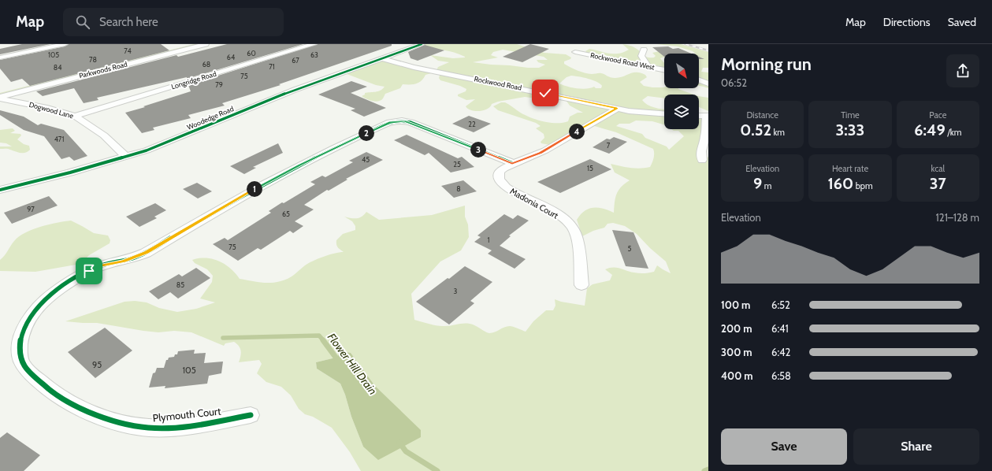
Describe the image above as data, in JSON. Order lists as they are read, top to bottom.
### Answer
{
  "streets": {
    "street": [
      "Rockwood Road West",
      "Parkwoods Road",
      "Longridge Road",
      "Rockwood Road",
      "Dogwood Lane",
      "Woodedge Road",
      "Madonia Court",
      "Plymouth Court"
    ]
  },
  "crossings": [
    ["Parkwoods Road", "Dogwood Lane"],
    ["Longridge Road", "Dogwood Lane"],
    ["Rockwood Road", "Woodedge Road"],
    ["Rockwood Road", "Madonia Court"],
    ["Dogwood Lane", "Woodedge Road"],
    ["Madonia Court", "Plymouth Court"]
  ],
  "water": ["Flower Hill Drain"],
  "house_numbers": [
    "74",
    "60",
    "105",
    "63",
    "64",
    "78",
    "67",
    "68",
    "71",
    "84",
    "75",
    "79",
    "22",
    "471",
    "7",
    "45",
    "25",
    "15",
    "8",
    "97",
    "65",
    "1",
    "75",
    "5",
    "85",
    "3",
    "95",
    "105"
  ],
  "north": "bottom right",
  "page": {
    "header": "Map",
    "search": "Search here",
    "nav": ["Map", "Directions", "Saved"],
    "heading": ["Morning run", "06:52"],
    "stats": [
      ["Distance", "0.52 km"],
      ["Time", "3:33"],
      ["Pace", "6:49 /km"],
      ["Elevation", "9 m"],
      ["Heart rate", "160 bpm"],
      ["kcal", "37"]
    ],
    "pins": [
      "4",
      "2",
      "3",
      "1"
    ],
    "chart": ["Elevation", "121–128 m"],
    "list": [
      {
        "name": "100 m",
        "note": "6:52"
      },
      {
        "name": "200 m",
        "note": "6:41"
      },
      {
        "name": "300 m",
        "note": "6:42"
      },
      {
        "name": "400 m",
        "note": "6:58"
      }
    ],
    "buttons": ["Save", "Share"]
  }
}
